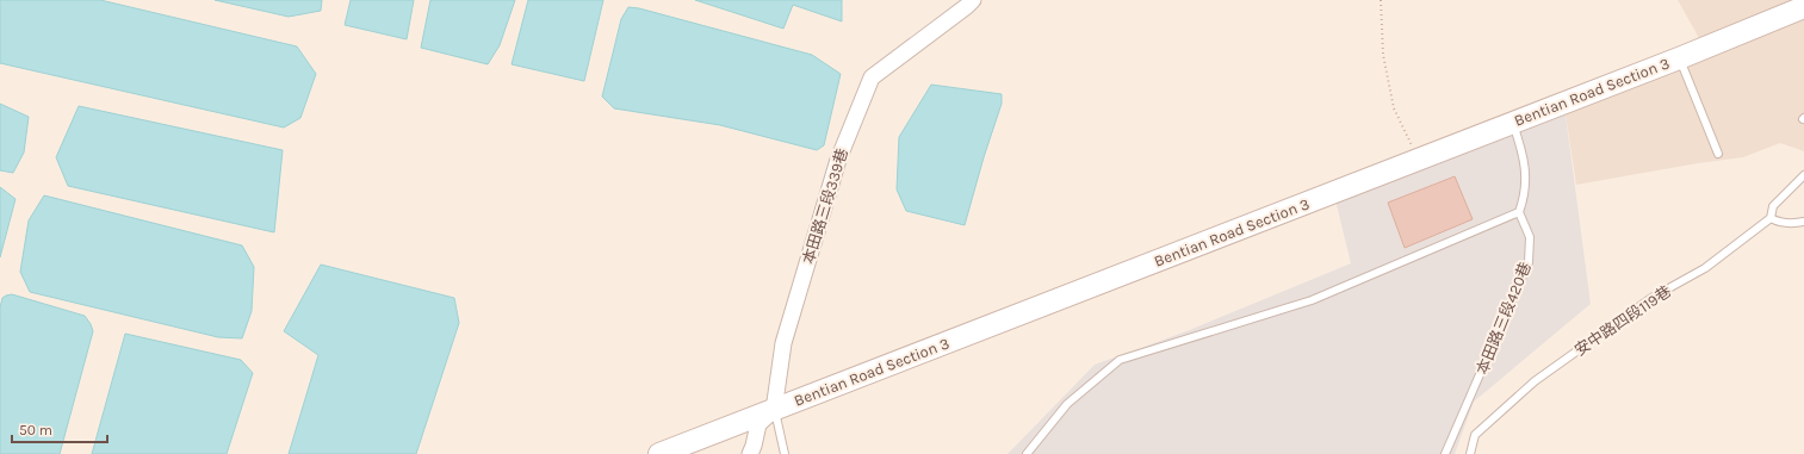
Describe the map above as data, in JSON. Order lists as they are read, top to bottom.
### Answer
{
  "streets": {
    "street": ["Bentian Road Section 3", "本田路三段339巷"],
    "lane": ["本田路三段420巷", "安中路四段119巷"]
  },
  "crossings": [
    ["Bentian Road Section 3", "本田路三段339巷"]
  ],
  "scale_bar": "50 m"
}
